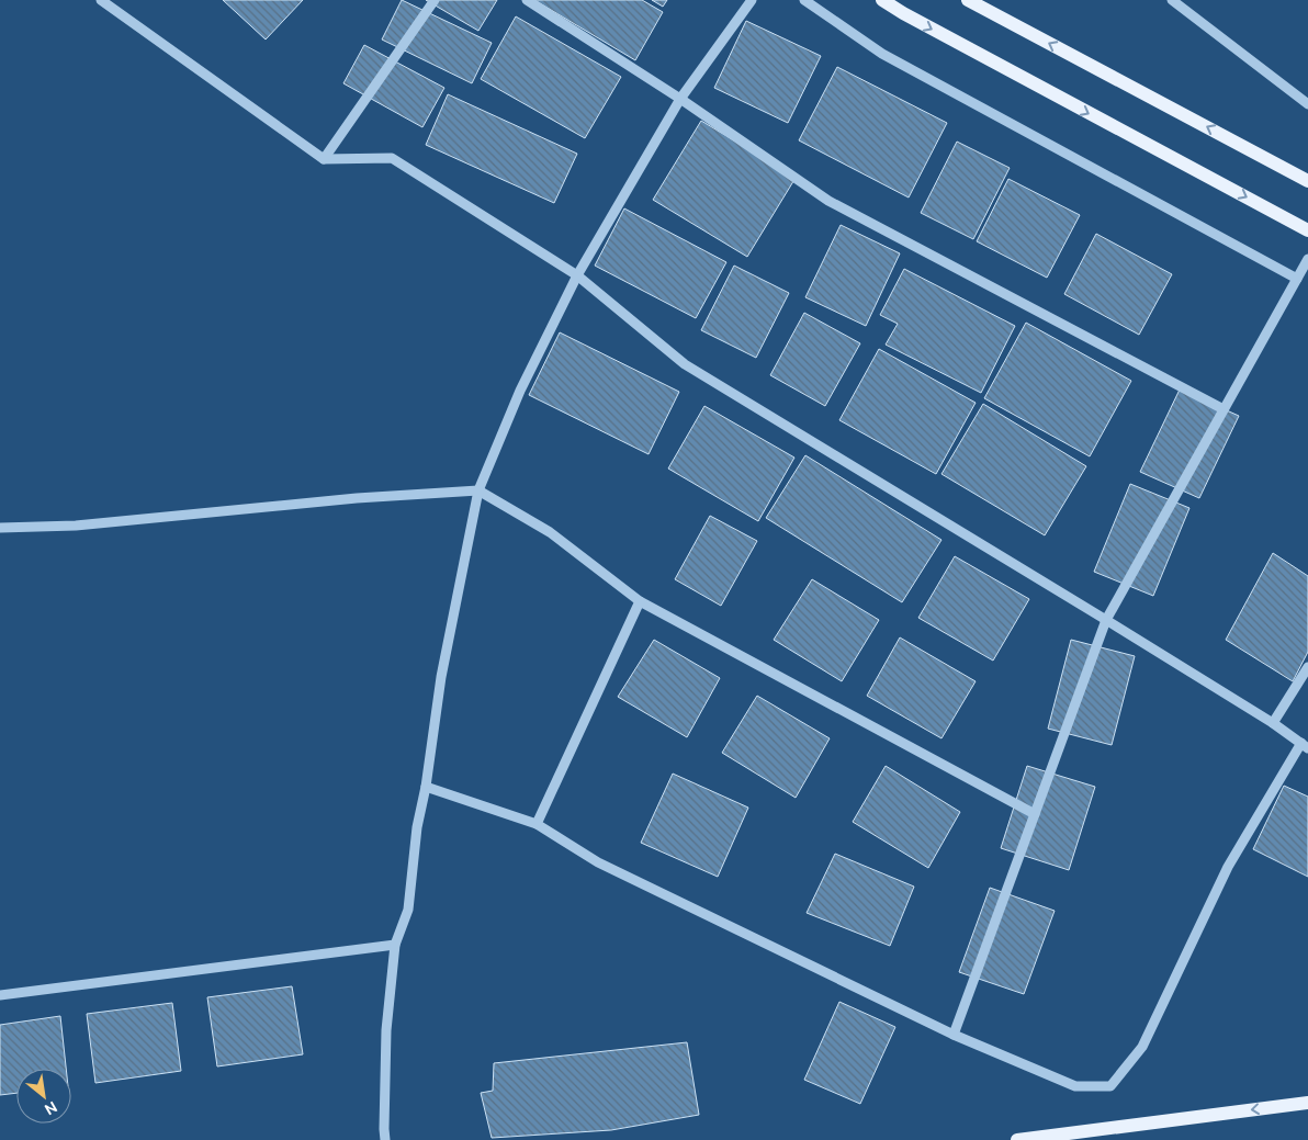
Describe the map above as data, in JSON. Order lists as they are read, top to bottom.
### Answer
{
  "north": "bottom right"
}
